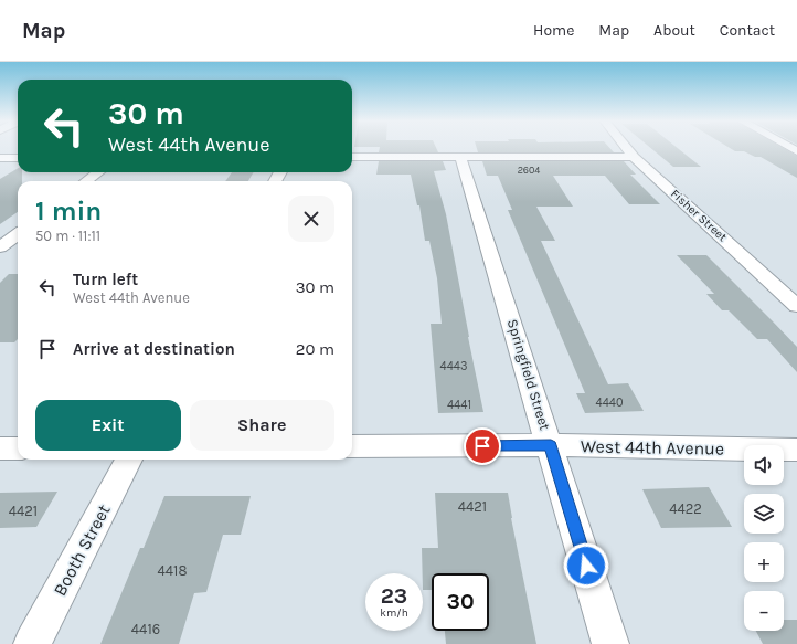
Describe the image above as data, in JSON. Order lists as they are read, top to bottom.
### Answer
{
  "streets": {
    "street": [
      "Fisher Street",
      "Springfield Street",
      "West 44th Avenue",
      "Booth Street"
    ]
  },
  "crossings": [
    ["Springfield Street", "West 44th Avenue"]
  ],
  "house_numbers": [
    "2604",
    "4443",
    "4440",
    "4441",
    "4421",
    "4422",
    "4421",
    "4418",
    "4416"
  ],
  "page": {
    "header": "Map",
    "nav": [
      "Home",
      "Map",
      "About",
      "Contact"
    ],
    "turn": ["30 m", "West 44th Avenue"],
    "heading": ["1 min", "50 m · 11:11"],
    "list": [
      {
        "name": "Turn left",
        "note": "West 44th Avenue",
        "value": "30 m"
      },
      {
        "name": "Arrive at destination",
        "value": "20 m"
      }
    ],
    "buttons": ["Exit", "Share"],
    "map_buttons": ["+", "−"],
    "speed": "23 km/h",
    "limit": "30"
  }
}
